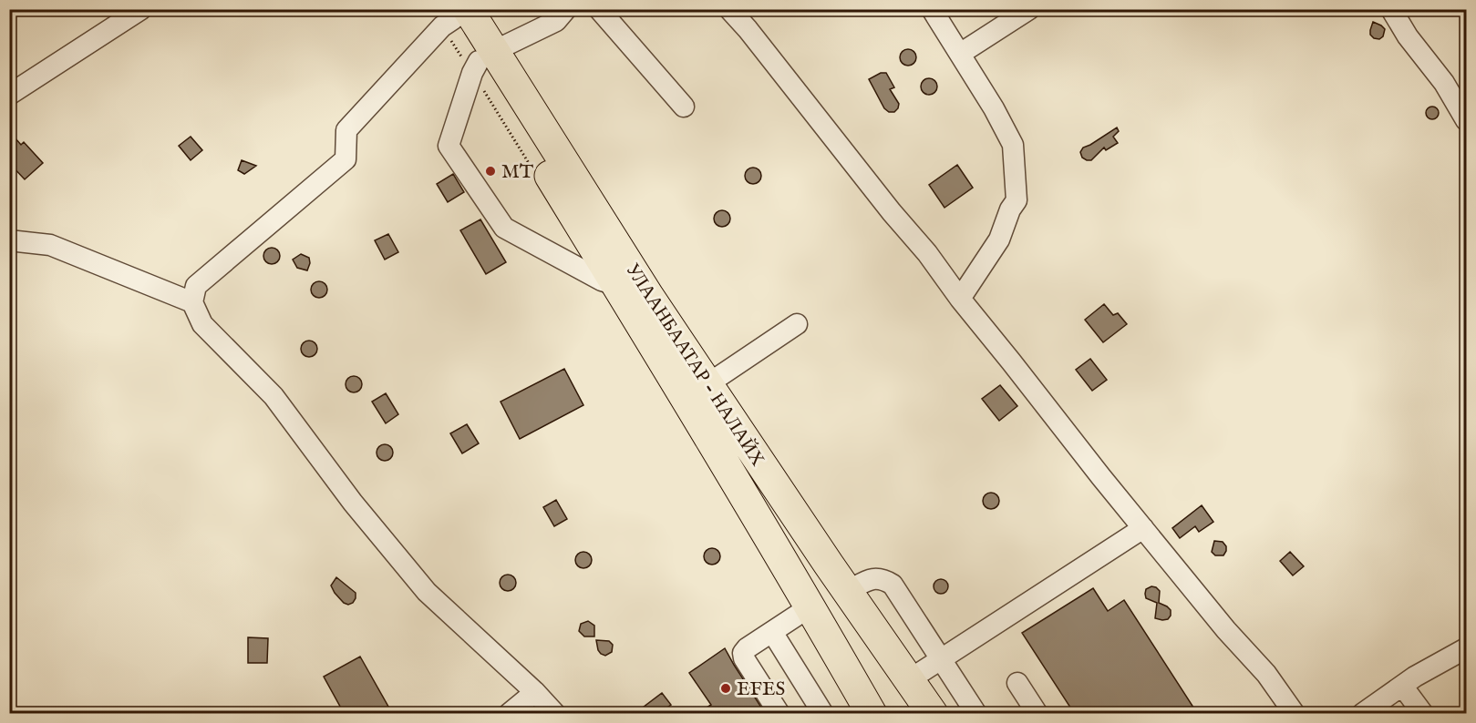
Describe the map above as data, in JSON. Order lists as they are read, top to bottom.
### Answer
{
  "streets": {
    "highway": ["УЛААНБААТАР - НАЛАЙХ"]
  },
  "places": ["MT", "EFES"]
}
